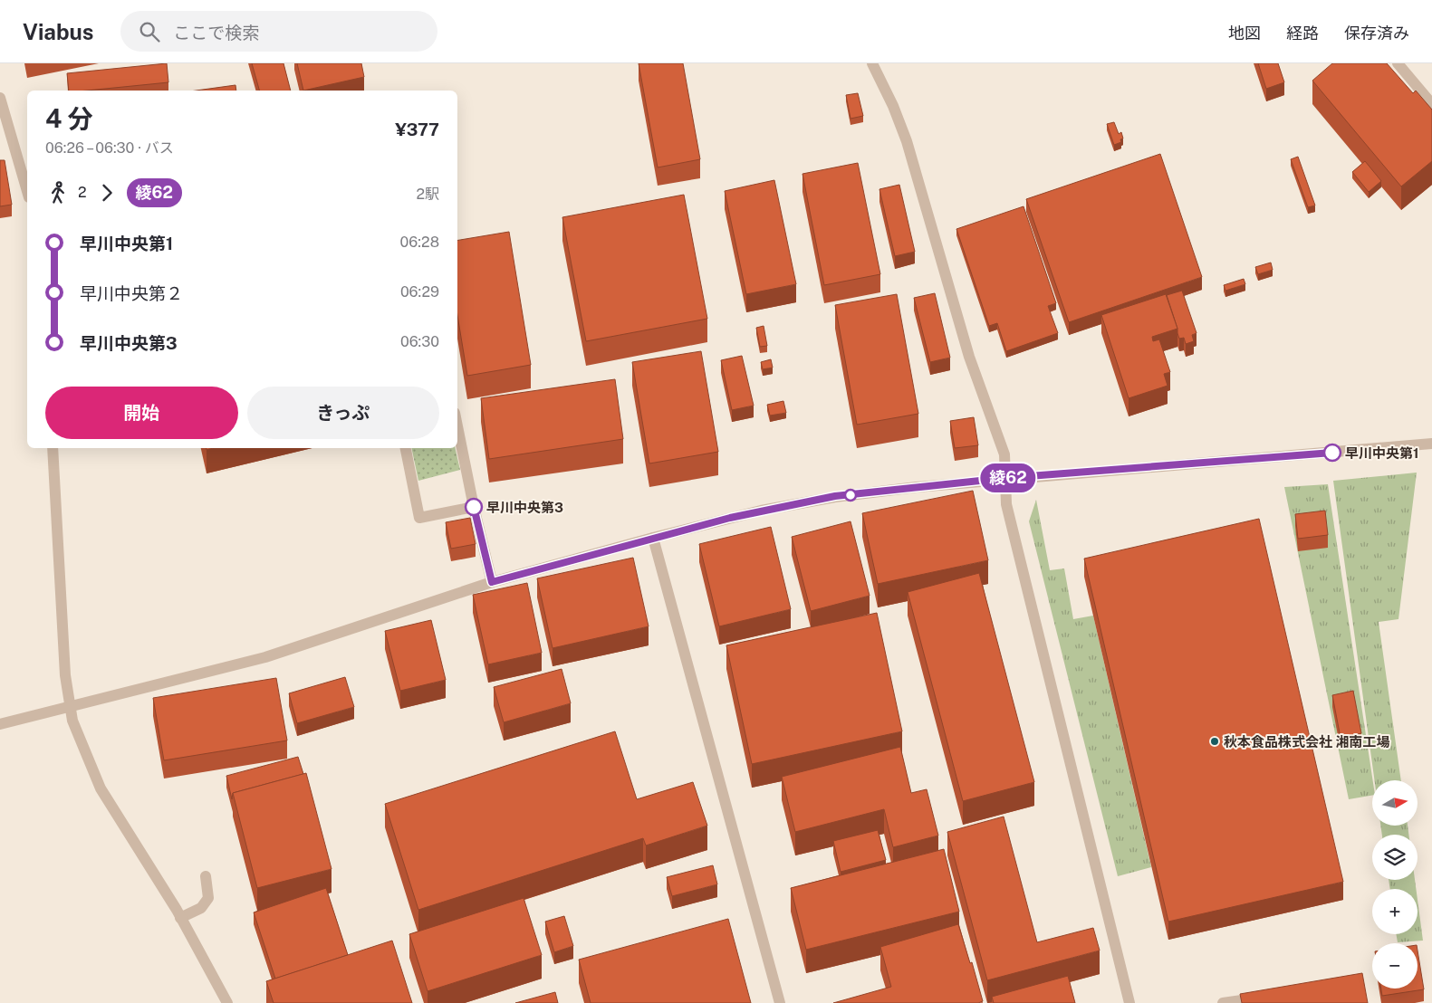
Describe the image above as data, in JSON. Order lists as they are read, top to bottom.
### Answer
{
  "places": ["早川中央第1", "早川中央第3", "秋本食品株式会社 湘南工場"],
  "lines": ["bus line 綾62"],
  "north": "right",
  "page": {
    "header": "Viabus",
    "search": "ここで検索",
    "nav": ["地図", "経路", "保存済み"],
    "on_map": "綾62",
    "heading": ["4 分", "06:26 – 06:30 · バス", "¥377"],
    "legs": ["2", "綾62", "2駅"],
    "list": [
      {
        "name": "早川中央第1",
        "value": "06:28"
      },
      {
        "name": "早川中央第２",
        "value": "06:29"
      },
      {
        "name": "早川中央第3",
        "value": "06:30"
      }
    ],
    "buttons": ["開始", "きっぷ"],
    "map_buttons": ["+", "−"]
  }
}
